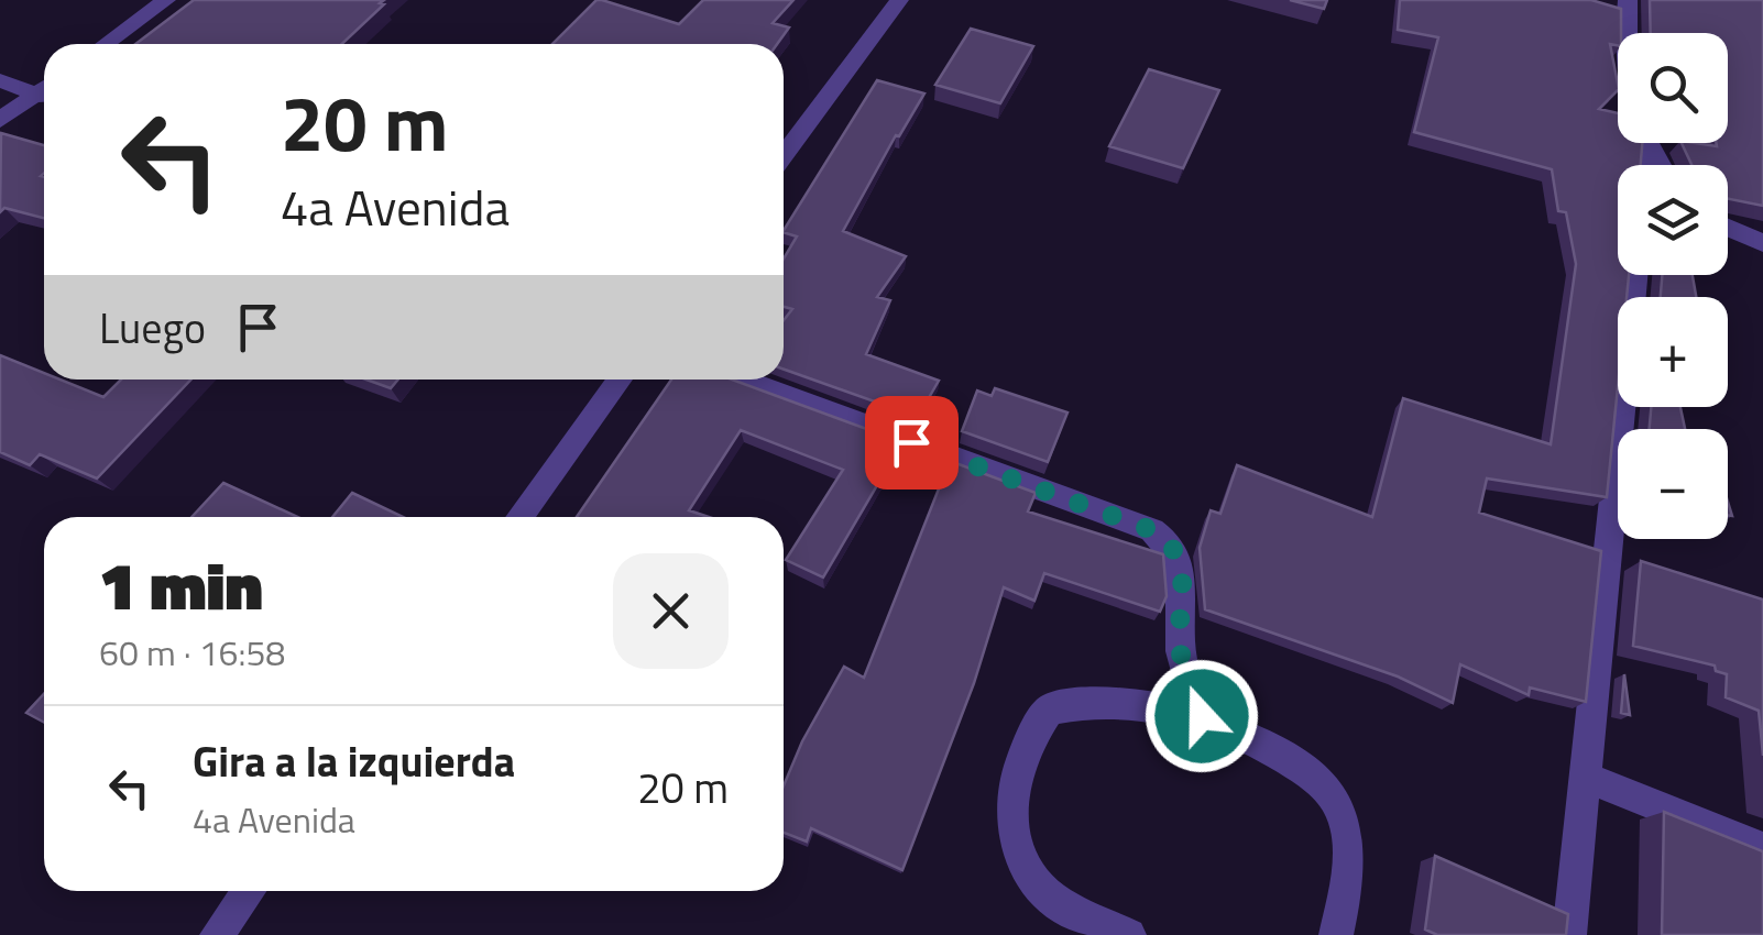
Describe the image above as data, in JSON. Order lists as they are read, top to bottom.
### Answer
{
  "page": {
    "map_buttons": ["+", "−"],
    "turn": ["20 m", "4a Avenida"],
    "then": "Luego",
    "heading": ["1 min", "60 m · 16:58"],
    "list": [
      {
        "name": "Gira a la izquierda",
        "note": "4a Avenida",
        "value": "20 m"
      }
    ]
  }
}
